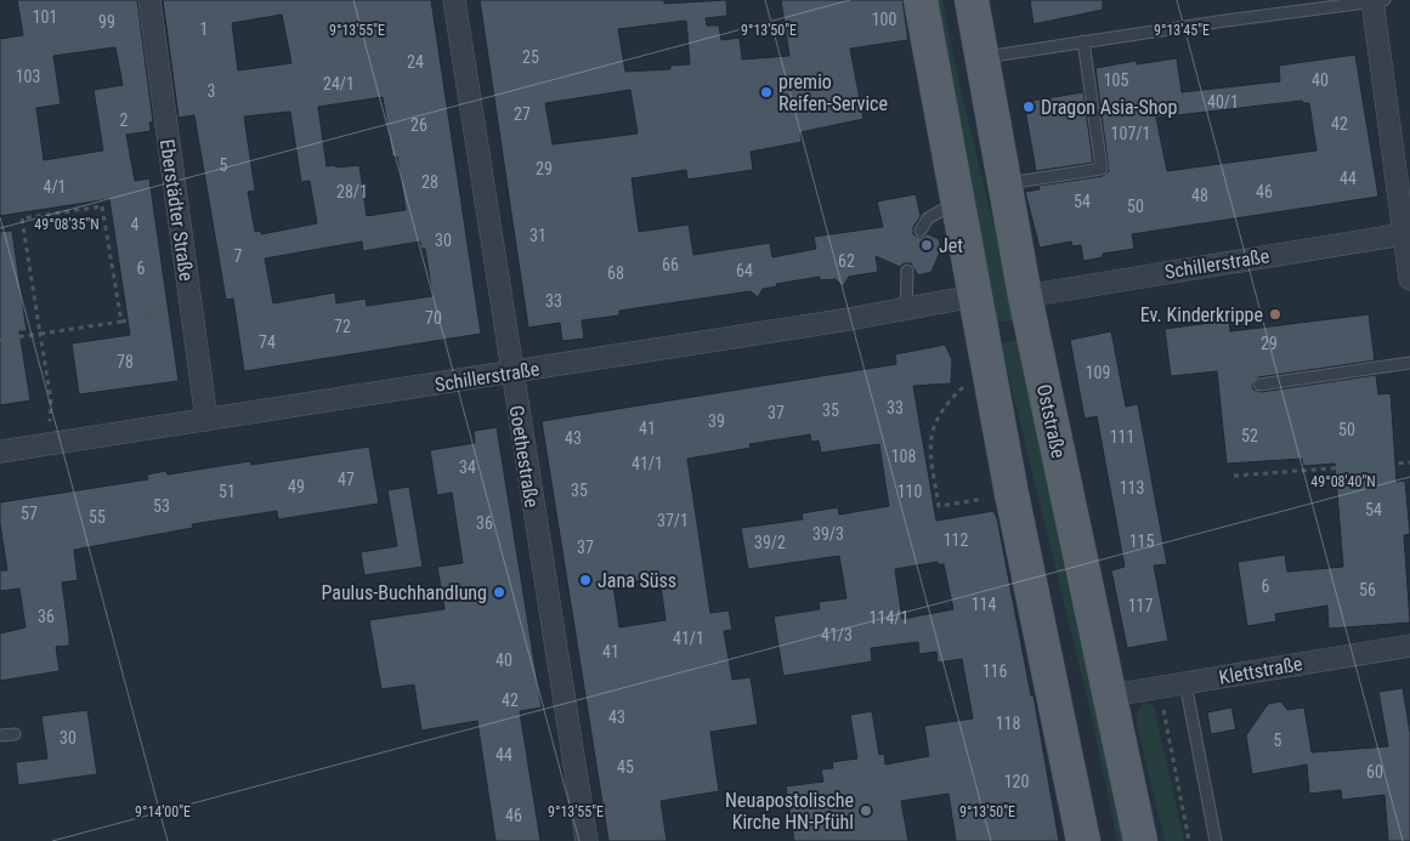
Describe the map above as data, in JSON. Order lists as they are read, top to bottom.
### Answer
{
  "streets": {
    "main road": ["Oststraße"],
    "street": [
      "Eberstädter Straße",
      "Schillerstraße",
      "Goethestraße",
      "Klettstraße"
    ]
  },
  "crossings": [
    ["Eberstädter Straße", "Schillerstraße"],
    ["Schillerstraße", "Oststraße"],
    ["Schillerstraße", "Goethestraße"],
    ["Oststraße", "Klettstraße"]
  ],
  "places": [
    "premio Reifen-Service",
    "Dragon Asia-Shop",
    "Jet",
    "Ev. Kinderkrippe",
    "Jana Süss",
    "Paulus-Buchhandlung",
    "Neuapostolische Kirche HN-Pfühl"
  ],
  "house_numbers": [
    "101",
    "100",
    "99",
    "1",
    "25",
    "24",
    "103",
    "105",
    "40",
    "24/1",
    "3",
    "40/1",
    "27",
    "2",
    "42",
    "26",
    "107/1",
    "5",
    "29",
    "44",
    "28",
    "4/1",
    "28/1",
    "46",
    "48",
    "54",
    "50",
    "4",
    "31",
    "30",
    "7",
    "62",
    "66",
    "6",
    "64",
    "68",
    "33",
    "70",
    "72",
    "74",
    "29",
    "78",
    "109",
    "33",
    "35",
    "37",
    "39",
    "41",
    "50",
    "52",
    "111",
    "43",
    "108",
    "41/1",
    "34",
    "47",
    "49",
    "113",
    "35",
    "51",
    "110",
    "53",
    "54",
    "57",
    "55",
    "37/1",
    "36",
    "39/3",
    "112",
    "115",
    "39/2",
    "37",
    "6",
    "56",
    "114",
    "117",
    "36",
    "114/1",
    "41/3",
    "41/1",
    "41",
    "40",
    "116",
    "42",
    "43",
    "118",
    "30",
    "5",
    "44",
    "45",
    "60",
    "120",
    "46"
  ],
  "coordinates": [
    "9°13'55\"E",
    "9°13'50\"E",
    "9°13'45\"E",
    "49°08'35\"N",
    "49°08'40\"N",
    "9°14'00\"E"
  ]
}
